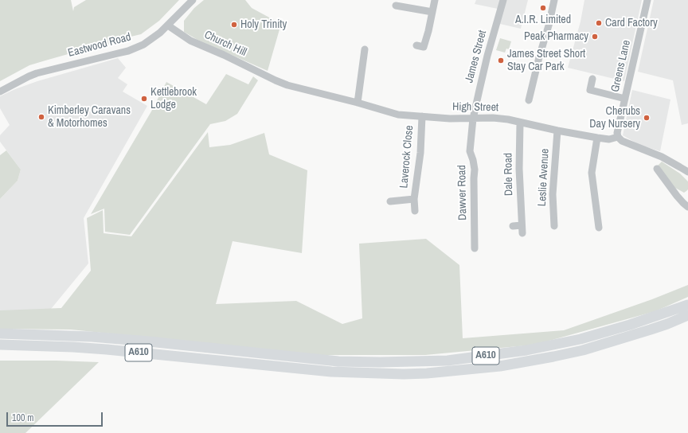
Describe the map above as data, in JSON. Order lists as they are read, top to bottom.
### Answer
{
  "streets": {
    "highway": ["A610"],
    "street": [
      "Church Hill",
      "Eastwood Road",
      "James Street",
      "Greens Lane",
      "High Street",
      "Laverock Close",
      "Dale Road",
      "Leslie Avenue",
      "Dawver Road"
    ]
  },
  "crossings": [
    ["Church Hill", "Eastwood Road"],
    ["Church Hill", "High Street"],
    ["James Street", "High Street"],
    ["James Street", "Dawver Road"],
    ["Greens Lane", "High Street"],
    ["High Street", "Laverock Close"],
    ["High Street", "Dale Road"],
    ["High Street", "Leslie Avenue"],
    ["High Street", "Dawver Road"]
  ],
  "places": [
    "A.I.R. Limited",
    "Card Factory",
    "Holy Trinity",
    "Peak Pharmacy",
    "James Street Short Stay Car Park",
    "Kettlebrook Lodge",
    "Kimberley Caravans & Motorhomes",
    "Cherubs Day Nursery"
  ],
  "scale_bar": "100 m"
}
